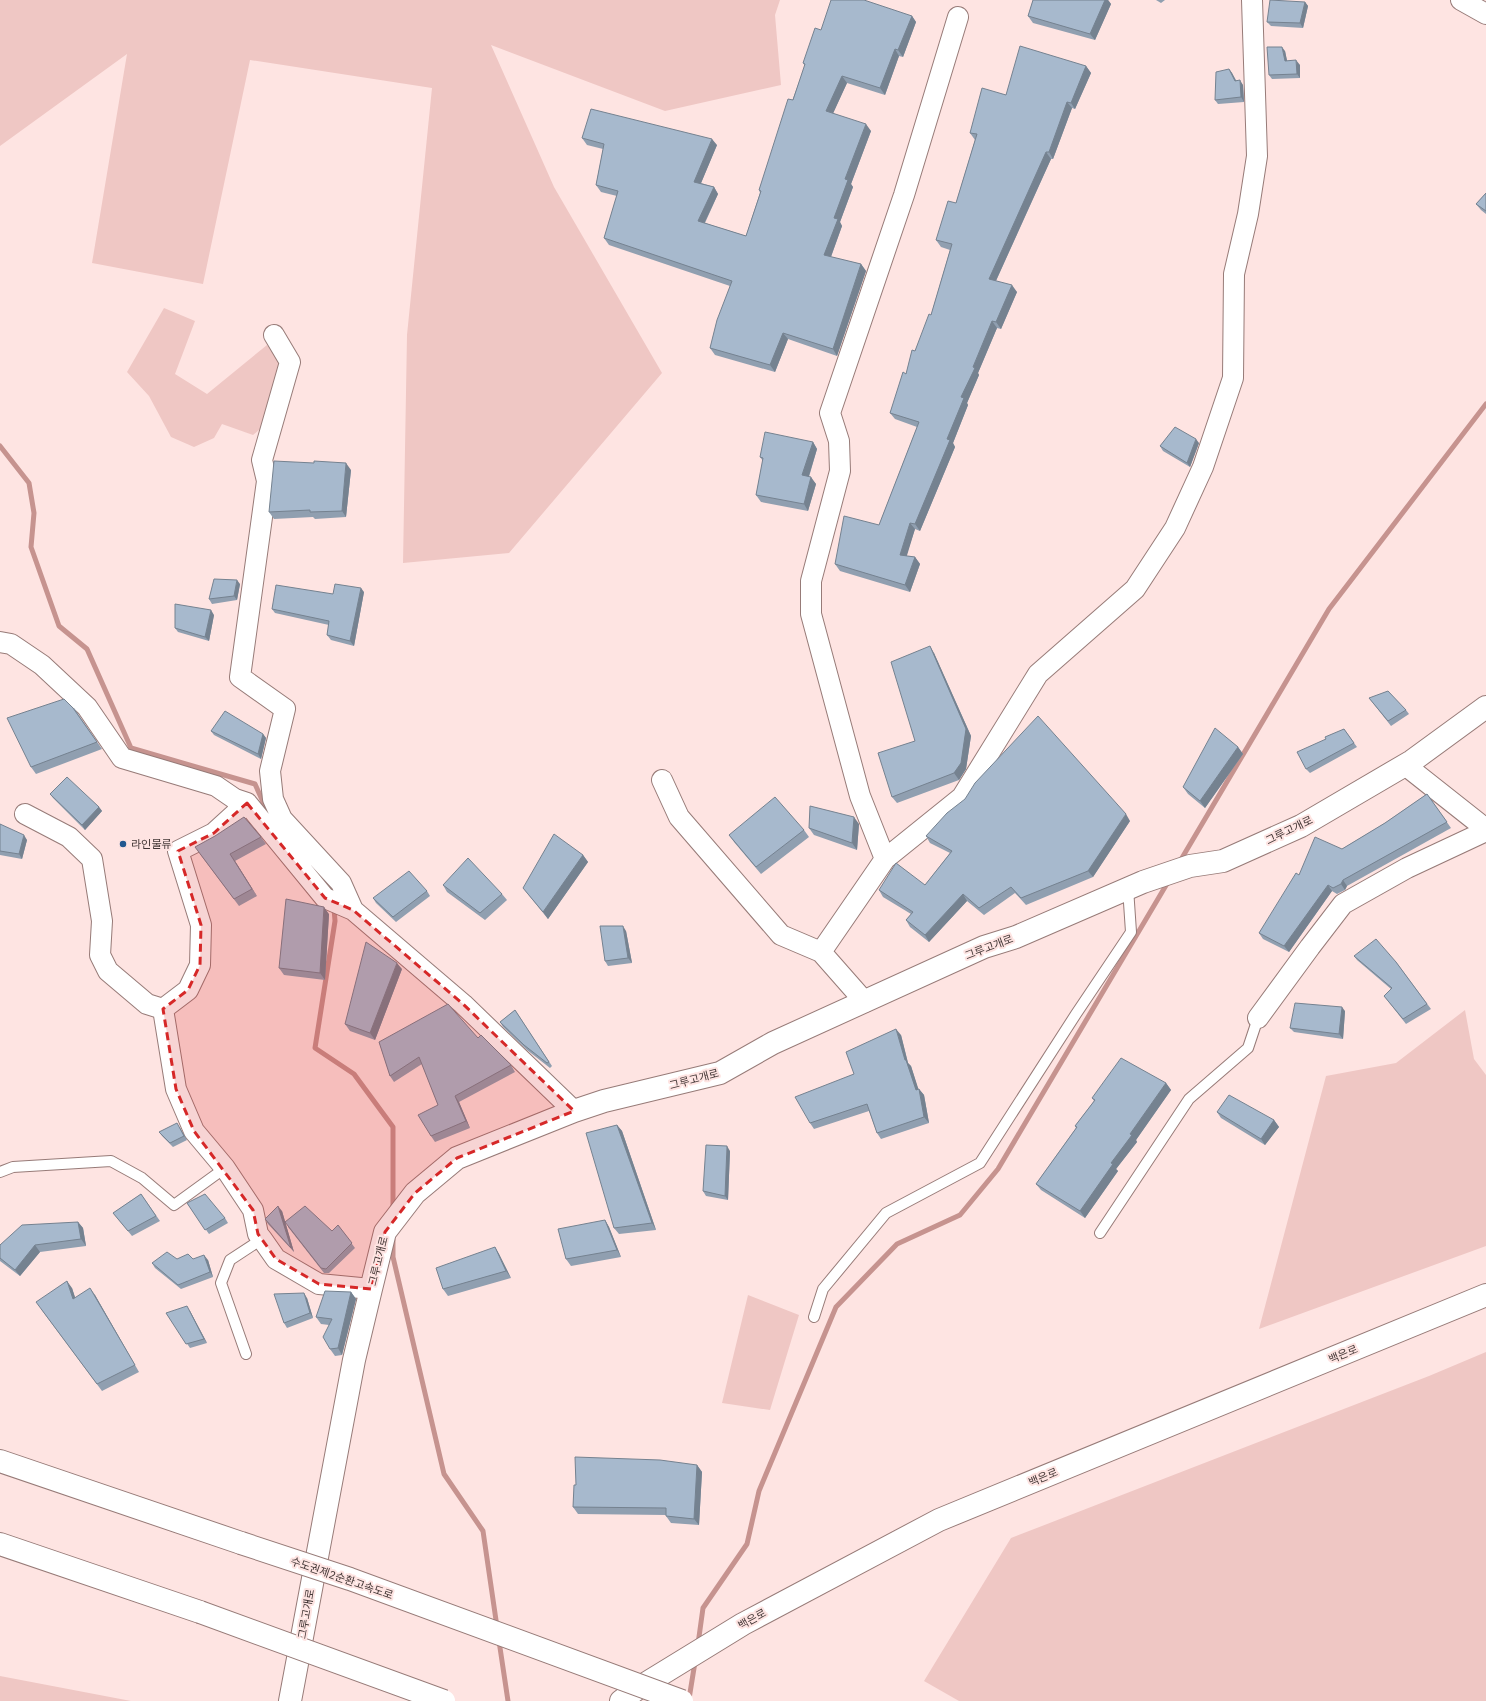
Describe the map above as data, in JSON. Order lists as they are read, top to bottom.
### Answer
{
  "streets": {
    "main road": ["그루고개로", "백은로", "수도권제2순환고속도로"]
  },
  "places": ["라인물류"]
}
